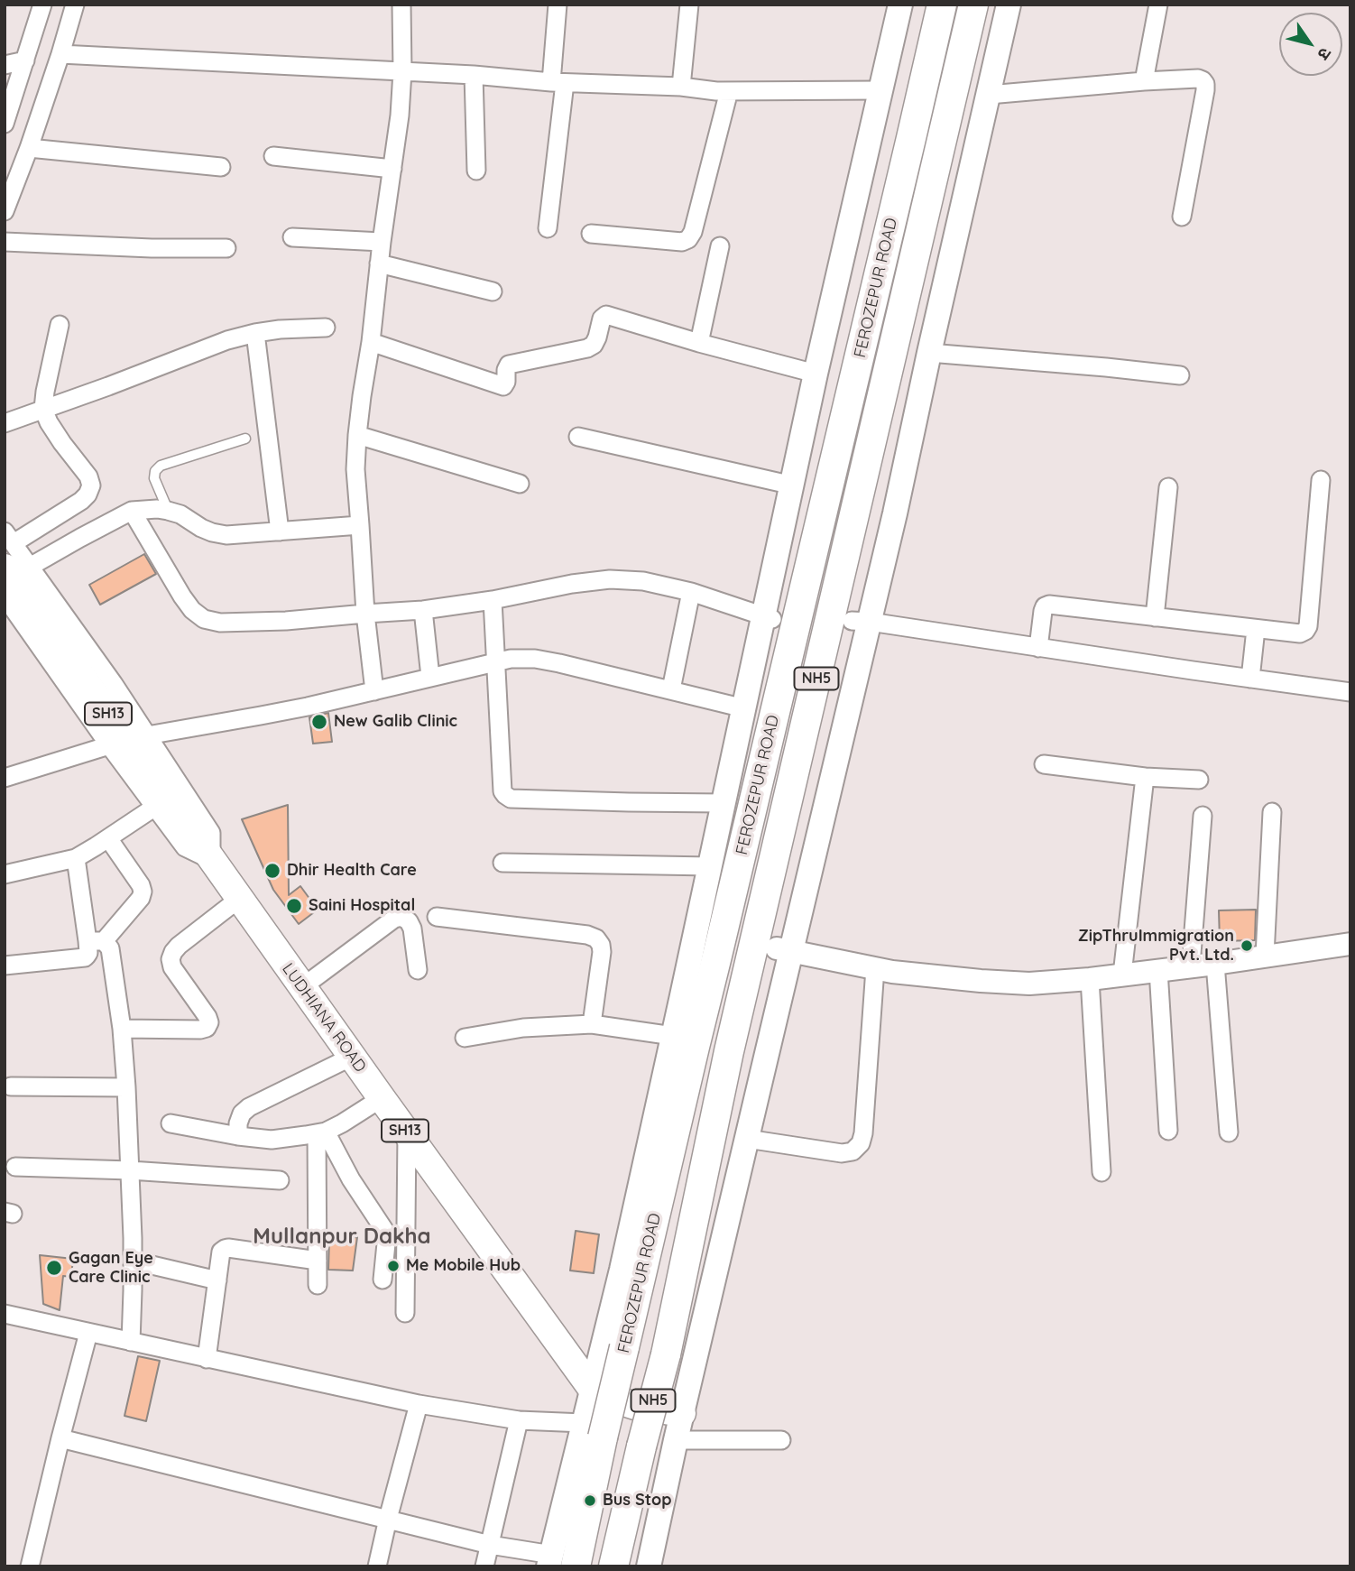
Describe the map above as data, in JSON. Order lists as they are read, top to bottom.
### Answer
{
  "streets": {
    "highway": ["FEROZEPUR ROAD", "NH5"],
    "main road": ["SH13", "LUDHIANA ROAD"]
  },
  "districts": ["Mullanpur Dakha"],
  "places": [
    "New Galib Clinic",
    "Dhir Health Care",
    "Saini Hospital",
    "ZipThruImmigration Pvt. Ltd.",
    "Me Mobile Hub",
    "Gagan Eye Care Clinic",
    "Bus Stop"
  ],
  "north": "bottom right"
}
